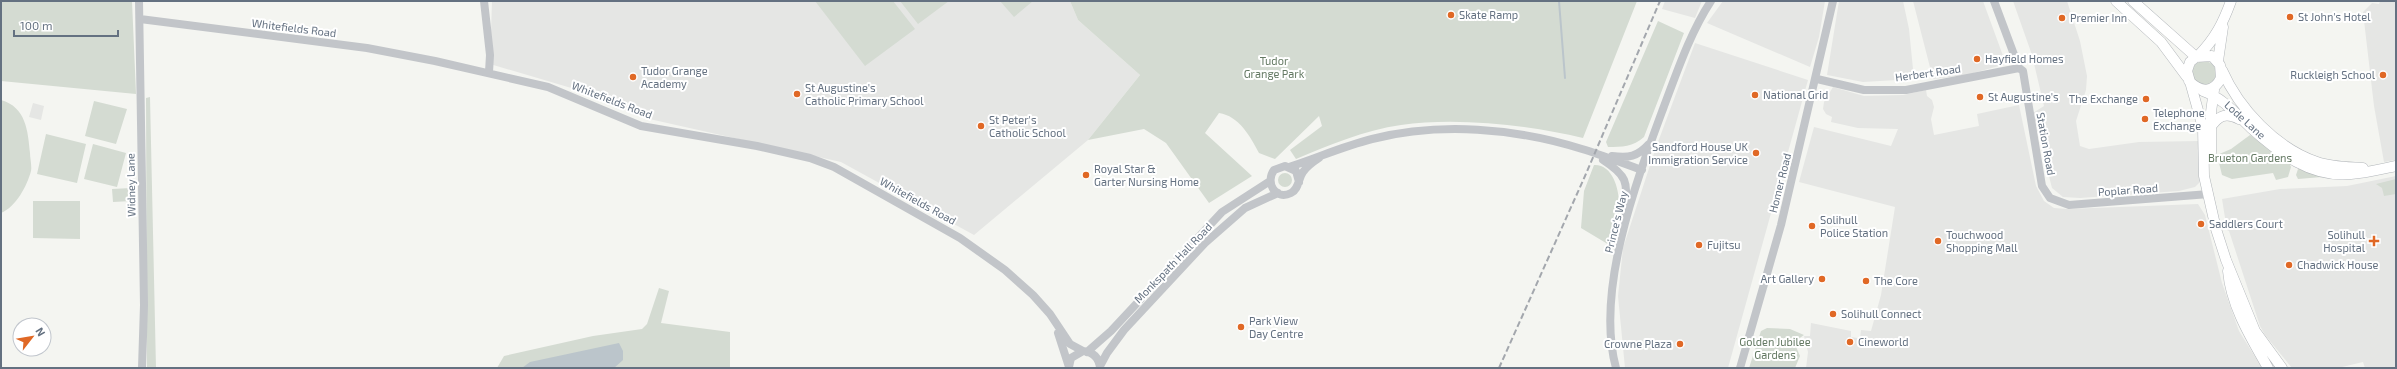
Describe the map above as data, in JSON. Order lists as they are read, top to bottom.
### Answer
{
  "streets": {
    "main road": ["Lode Lane"],
    "street": [
      "Whitefields Road",
      "Herbert Road",
      "Station Road",
      "Homer Road",
      "Widney Lane",
      "Poplar Road",
      "Prince's Way",
      "Monkspath Hall Road"
    ]
  },
  "crossings": [
    ["Whitefields Road", "Widney Lane"],
    ["Whitefields Road", "Monkspath Hall Road"],
    ["Herbert Road", "Station Road"],
    ["Herbert Road", "Homer Road"],
    ["Station Road", "Poplar Road"]
  ],
  "parks": ["Tudor Grange Park", "Brueton Gardens", "Golden Jubilee Gardens"],
  "places": {
    "other": [
      "Skate Ramp",
      "St John's Hotel",
      "Premier Inn",
      "Hayfield Homes",
      "Ruckleigh School",
      "Tudor Grange Academy",
      "St Augustine's Catholic Primary School",
      "National Grid",
      "St Augustine's",
      "The Exchange",
      "Telephone Exchange",
      "St Peter's Catholic School",
      "Sandford House UK Immigration Service",
      "Royal Star & Garter Nursing Home",
      "Saddlers Court",
      "Solihull Police Station",
      "Touchwood Shopping Mall",
      "Fujitsu",
      "Chadwick House",
      "Art Gallery",
      "The Core",
      "Solihull Connect",
      "Park View Day Centre",
      "Cineworld",
      "Crowne Plaza"
    ],
    "health": ["Solihull Hospital"]
  },
  "scale_bar": "100 m",
  "north": "top right"
}
